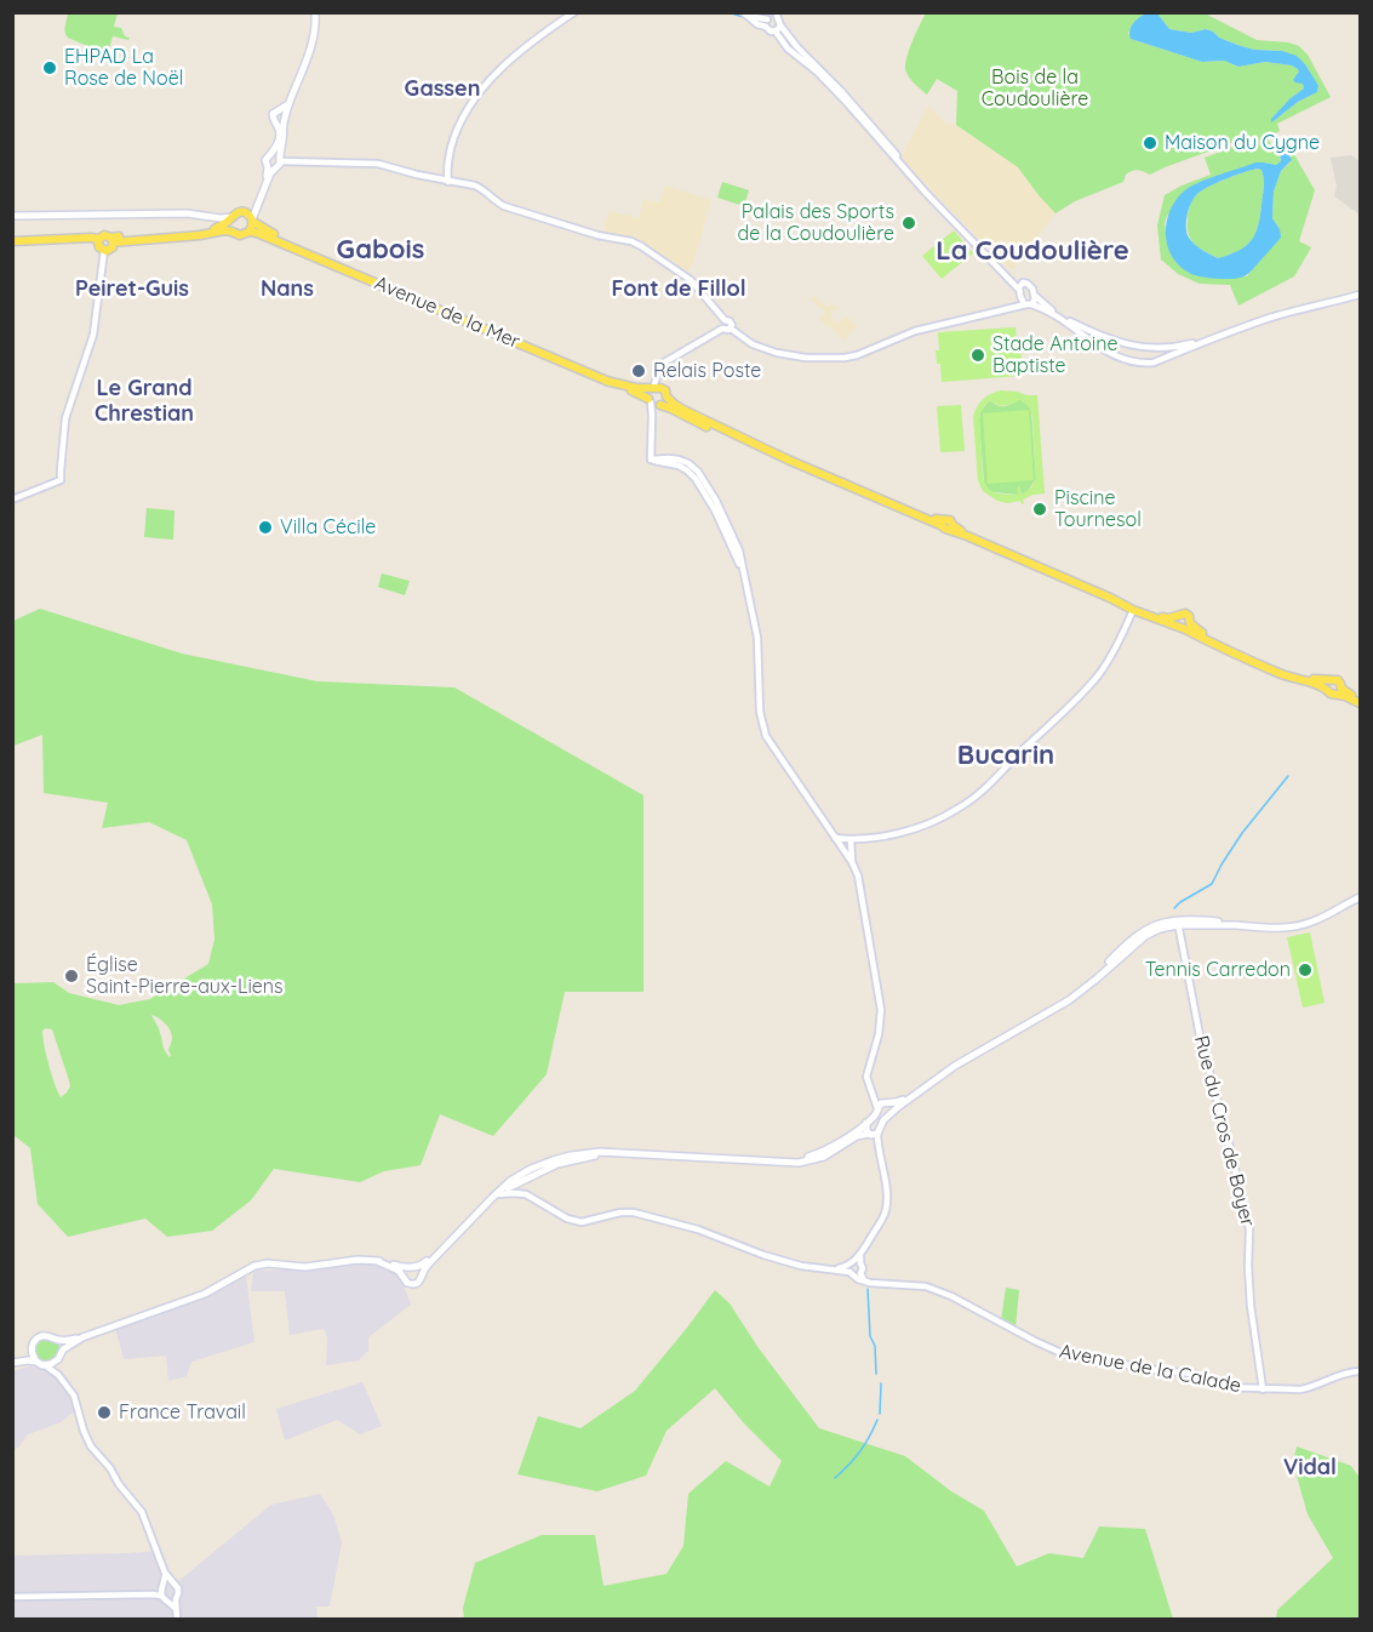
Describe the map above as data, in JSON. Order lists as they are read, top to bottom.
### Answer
{
  "streets": {
    "main road": ["Avenue de la Mer"],
    "street": ["Rue du Cros de Boyer", "Avenue de la Calade"]
  },
  "crossings": [
    ["Rue du Cros de Boyer", "Avenue de la Calade"]
  ],
  "districts": [
    "Gassen",
    "Gabois",
    "La Coudoulière",
    "Peiret-Guis",
    "Nans",
    "Font de Fillol",
    "Le Grand Chrestian",
    "Bucarin",
    "Vidal"
  ],
  "parks": ["Bois de la Coudoulière"],
  "places": [
    "EHPAD La Rose de Noël",
    "Maison du Cygne",
    "Palais des Sports de la Coudoulière",
    "Stade Antoine Baptiste",
    "Relais Poste",
    "Piscine Tournesol",
    "Villa Cécile",
    "Tennis Carredon",
    "Église Saint-Pierre-aux-Liens",
    "France Travail"
  ]
}
